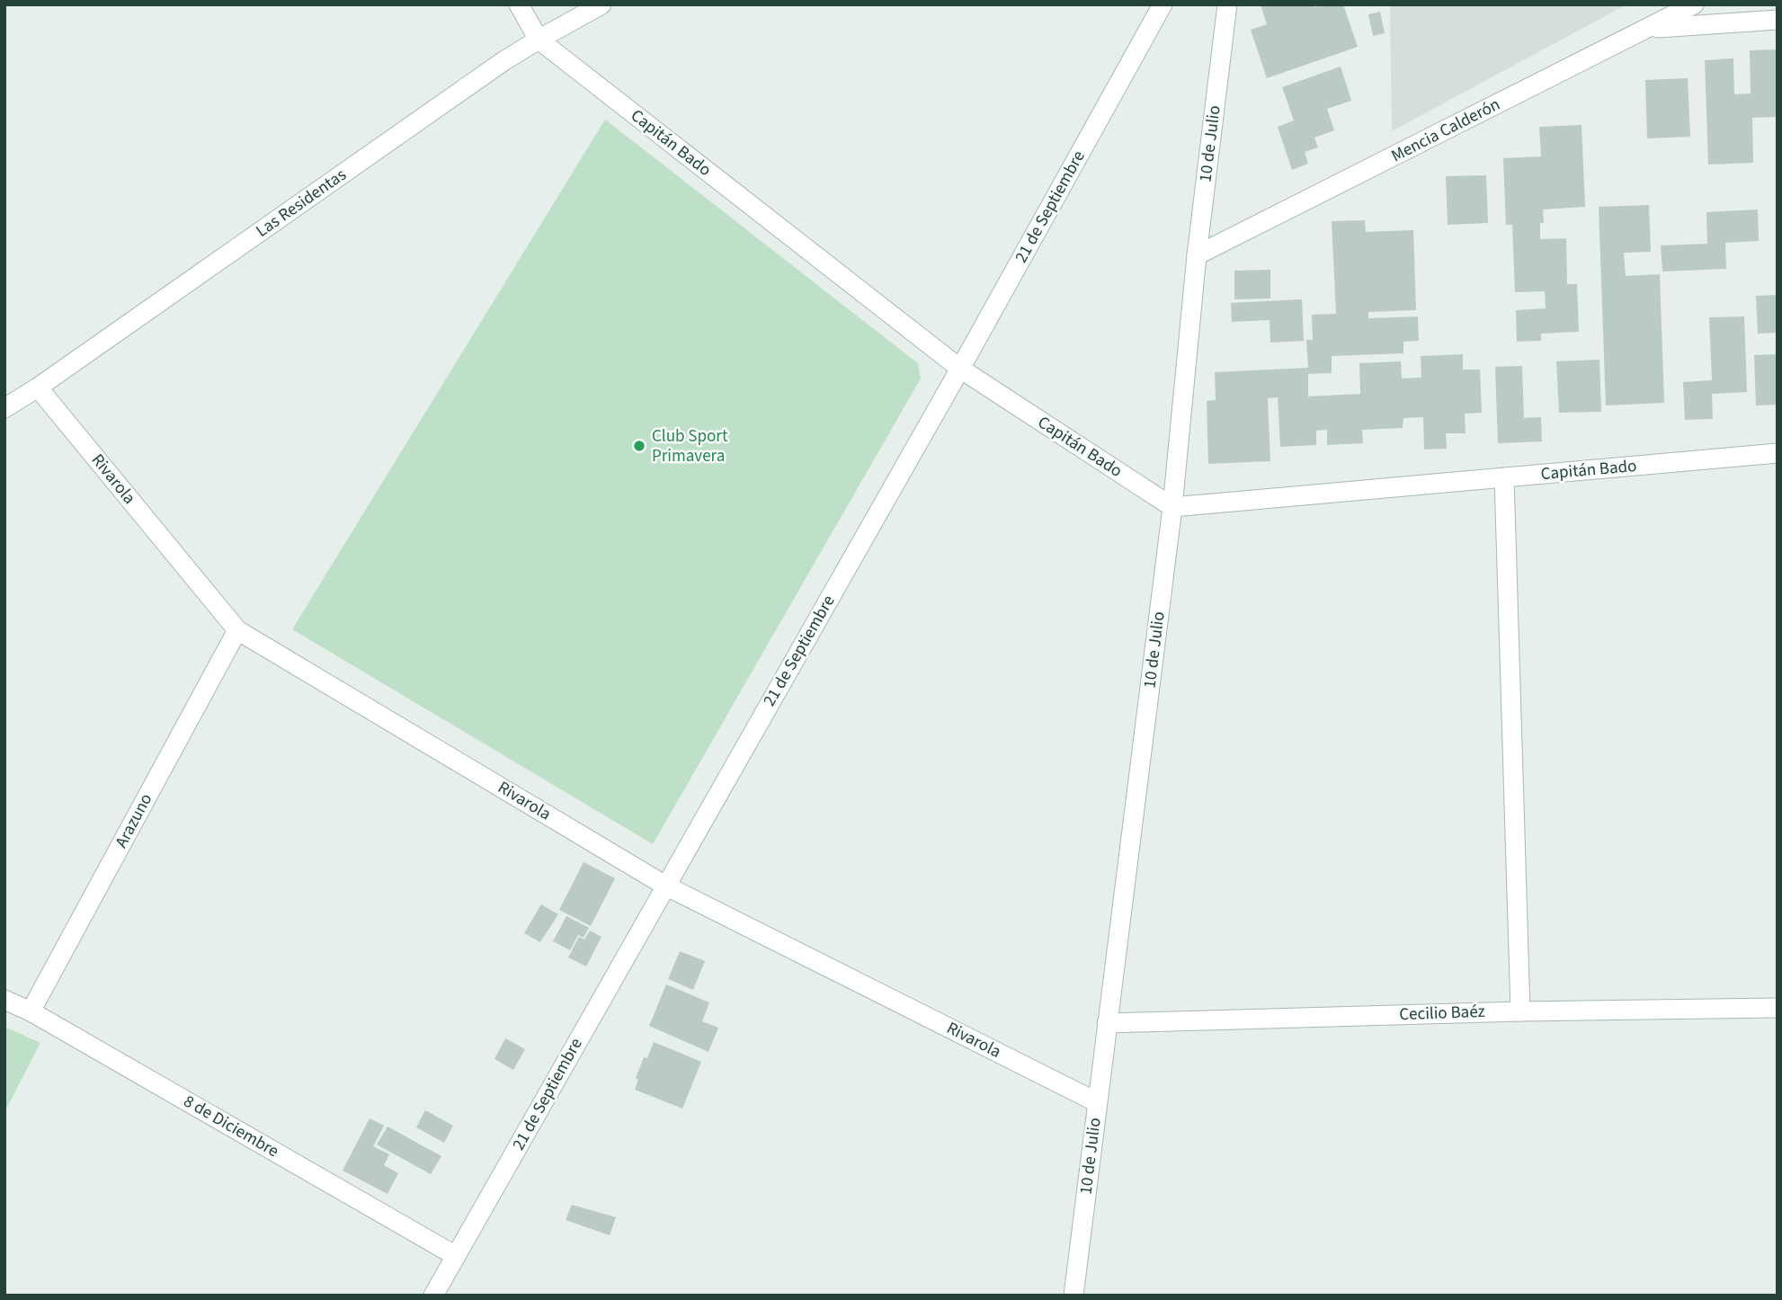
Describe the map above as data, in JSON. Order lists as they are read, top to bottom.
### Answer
{
  "streets": {
    "street": [
      "Mencia Calderón",
      "Capitán Bado",
      "10 de Julio",
      "Las Residentas",
      "21 de Septiembre",
      "Rivarola",
      "Arazuno",
      "Cecilio Baéz",
      "8 de Diciembre"
    ]
  },
  "crossings": [
    ["Mencia Calderón", "10 de Julio"],
    ["Capitán Bado", "10 de Julio"],
    ["Capitán Bado", "Las Residentas"],
    ["Capitán Bado", "21 de Septiembre"],
    ["10 de Julio", "Rivarola"],
    ["10 de Julio", "Cecilio Baéz"],
    ["Las Residentas", "Rivarola"],
    ["21 de Septiembre", "Rivarola"],
    ["21 de Septiembre", "8 de Diciembre"],
    ["Rivarola", "Arazuno"],
    ["Arazuno", "8 de Diciembre"]
  ],
  "places": ["Club Sport Primavera"]
}
